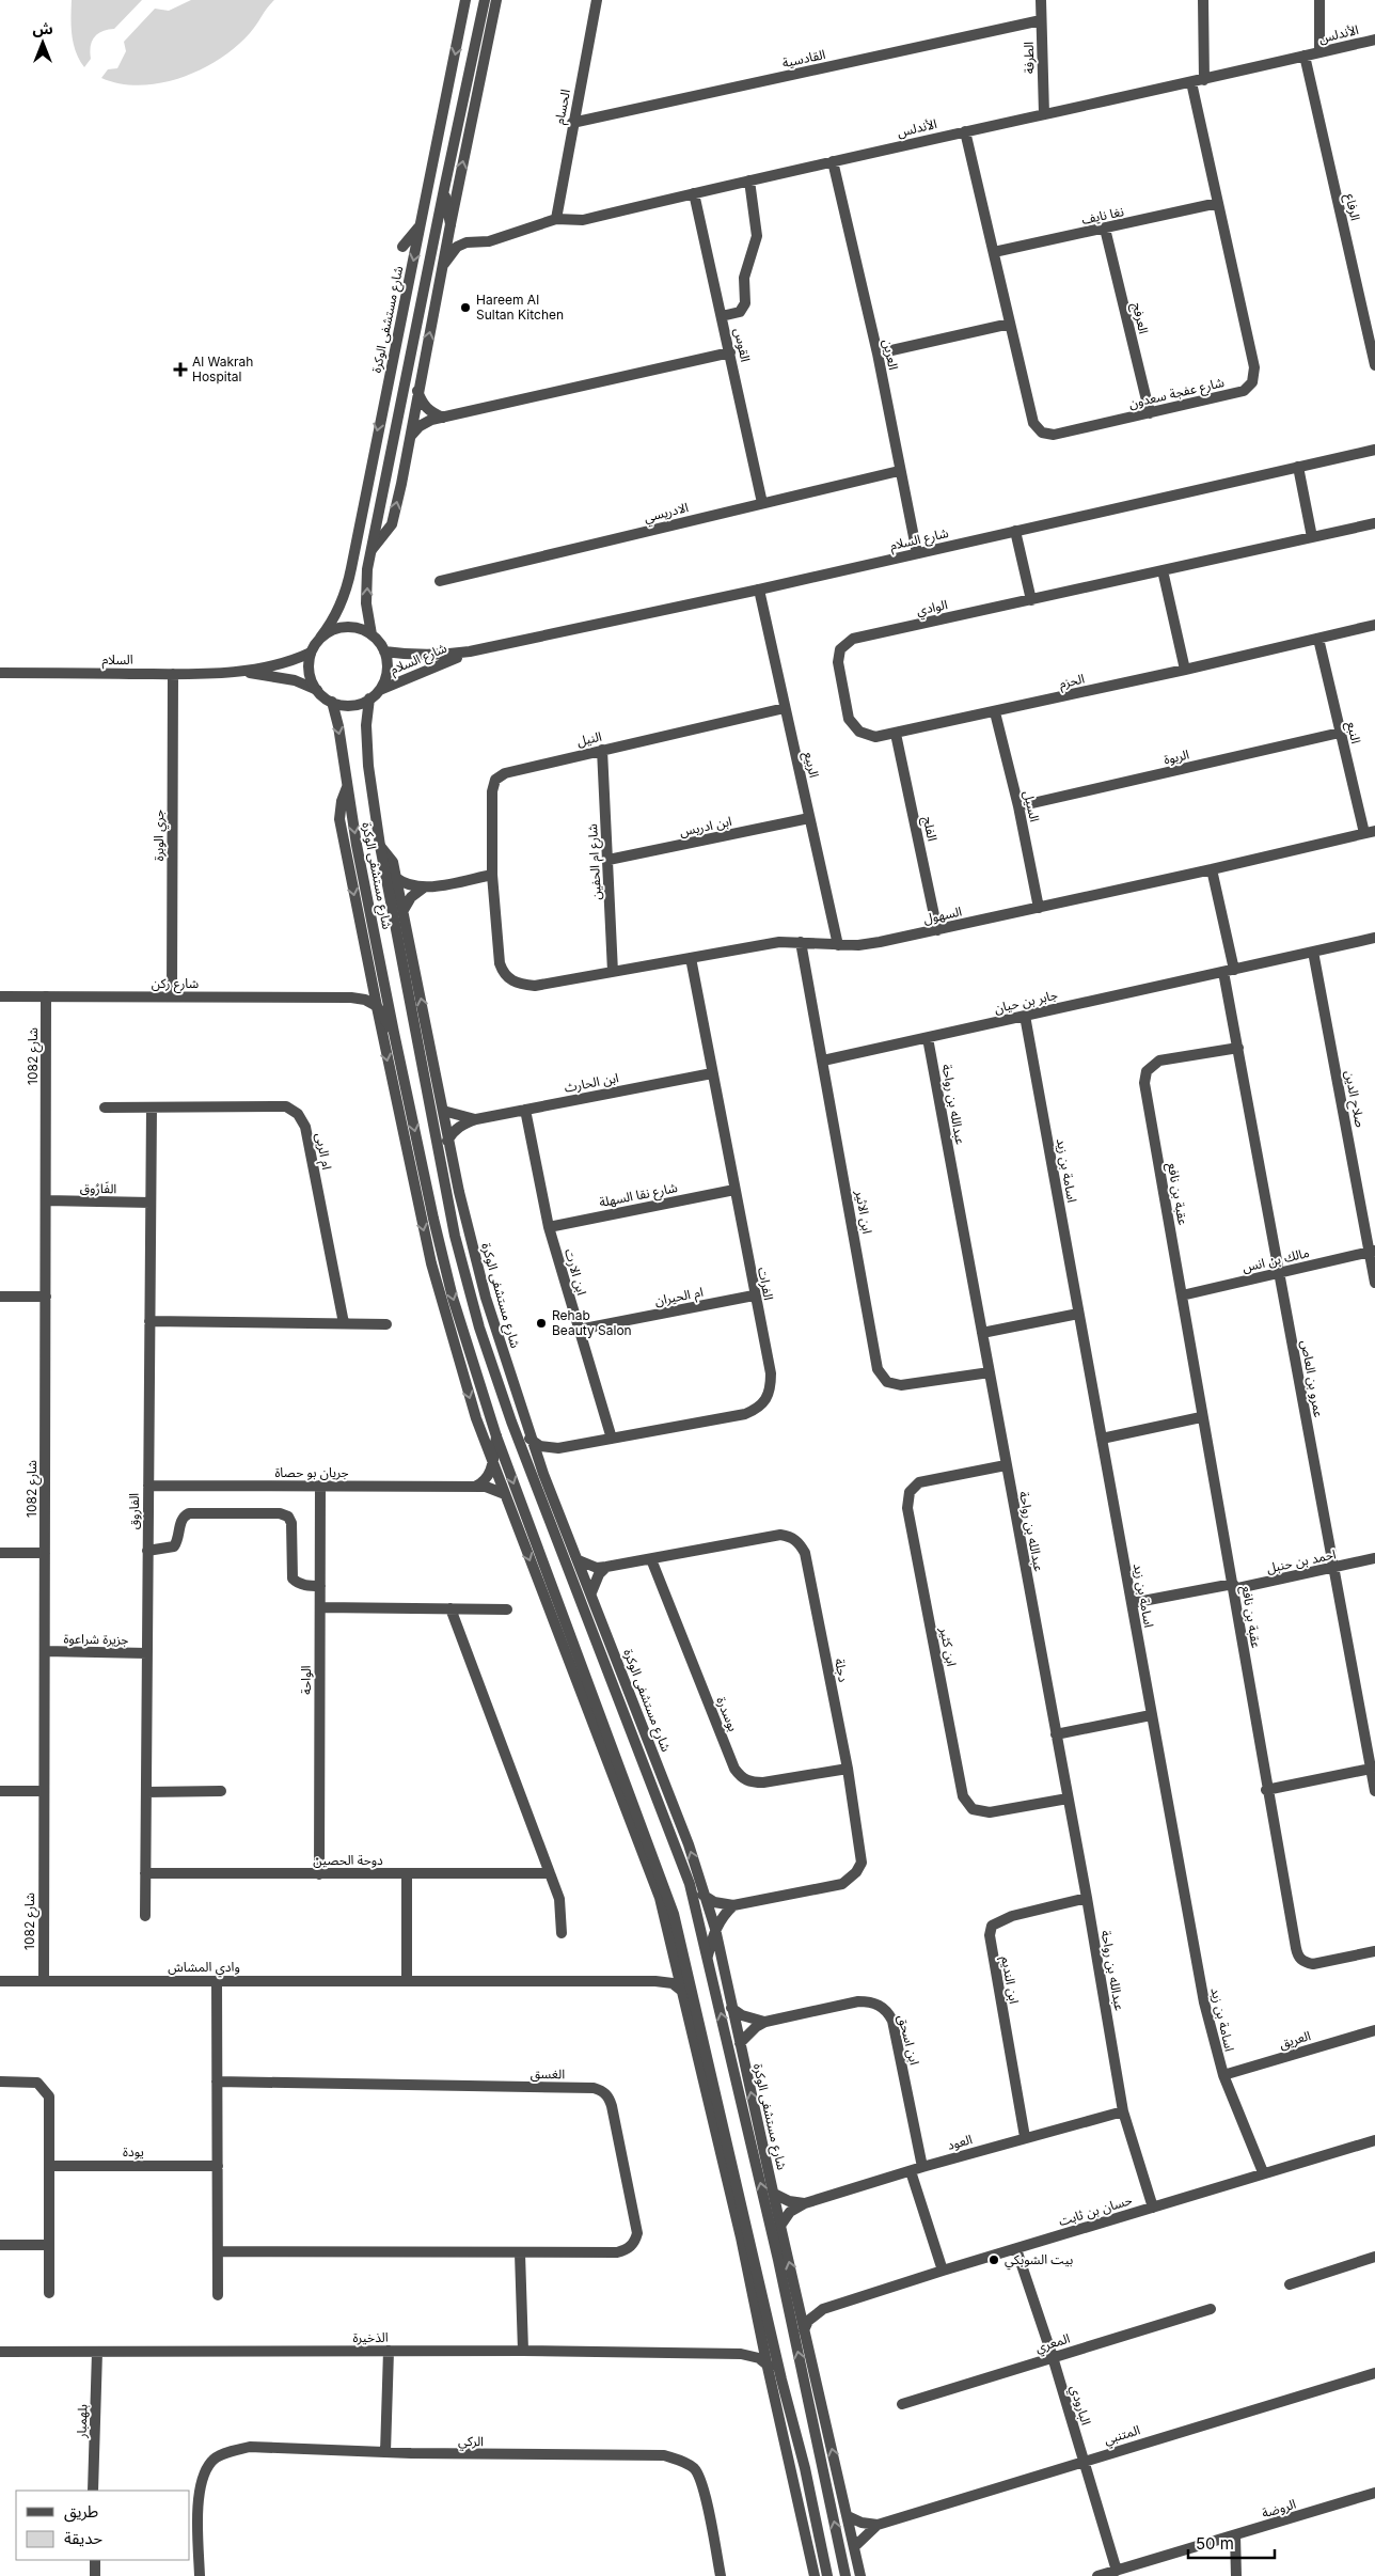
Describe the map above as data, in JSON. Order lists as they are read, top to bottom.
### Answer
{
  "streets": {
    "street": [
      "الأندلس",
      "الطرفة",
      "القادسية",
      "الحسام",
      "الرفاع",
      "نغا نايف",
      "العرفج",
      "شارع مستشفى الوكرة",
      "القوس",
      "العرين",
      "شارع عفجة سعدون",
      "الادريسي",
      "شارع السلام",
      "الوادي",
      "السلام",
      "الحزم",
      "النبع",
      "النيل",
      "الربوة",
      "الربيع",
      "السيل",
      "ابن ادريس",
      "الفلج",
      "جري الوبرة",
      "شارع ام الحفين",
      "السهول",
      "شارع ركن",
      "جابر بن حيان",
      "شارع 1082",
      "ابن الحارث",
      "صلاح الدين",
      "عبدالله بن رواحة",
      "ام الربى",
      "اسامة بن زيد",
      "الفَارُوق",
      "عقبة بن نافع",
      "شارع نقا السهلة",
      "ابن الاثير",
      "مالك بن انس",
      "ابن الارت",
      "الفرات",
      "ام الحيران",
      "عمرو بن العاص",
      "جريان بو حصاة",
      "الفاروق",
      "احمد بن حنبل",
      "جزيرة شراعوة",
      "ابن كثير",
      "دجلة",
      "الواحة",
      "بوسدرة",
      "دوحة الحصين",
      "وادي المشاش",
      "ابن النديم",
      "ابن اسحق",
      "العريق",
      "الغسق",
      "العود",
      "يودة",
      "حسان بن ثابت",
      "الذخيرة",
      "المعري",
      "البارودي",
      "بلهمبار",
      "المتنبي",
      "الركي",
      "الروضة"
    ]
  },
  "crossings": [
    ["الأندلس", "الطرفة"],
    ["الأندلس", "الحسام"],
    ["الأندلس", "الرفاع"],
    ["الأندلس", "القوس"],
    ["الأندلس", "العرين"],
    ["الأندلس", "شارع عفجة سعدون"],
    ["الطرفة", "القادسية"],
    ["القادسية", "الحسام"],
    ["نغا نايف", "العرفج"],
    ["نغا نايف", "شارع عفجة سعدون"],
    ["العرفج", "شارع عفجة سعدون"],
    ["شارع مستشفى الوكرة", "شارع السلام"],
    ["شارع مستشفى الوكرة", "السلام"],
    ["شارع مستشفى الوكرة", "شارع ركن"],
    ["شارع مستشفى الوكرة", "ابن الحارث"],
    ["شارع مستشفى الوكرة", "الفرات"],
    ["شارع مستشفى الوكرة", "جريان بو حصاة"],
    ["شارع مستشفى الوكرة", "دجلة"],
    ["شارع مستشفى الوكرة", "وادي المشاش"],
    ["شارع مستشفى الوكرة", "ابن اسحق"],
    ["شارع مستشفى الوكرة", "العود"],
    ["شارع مستشفى الوكرة", "حسان بن ثابت"],
    ["شارع مستشفى الوكرة", "الذخيرة"],
    ["شارع مستشفى الوكرة", "المتنبي"],
    ["القوس", "الادريسي"],
    ["العرين", "الادريسي"],
    ["العرين", "شارع السلام"],
    ["شارع السلام", "السلام"],
    ["شارع السلام", "الربيع"],
    ["الوادي", "الحزم"],
    ["السلام", "جري الوبرة"],
    ["الحزم", "النبع"],
    ["الحزم", "السيل"],
    ["الحزم", "الفلج"],
    ["النبع", "الربوة"],
    ["النبع", "السهول"],
    ["النيل", "الربيع"],
    ["النيل", "شارع ام الحفين"],
    ["النيل", "السهول"],
    ["الربوة", "السيل"],
    ["الربيع", "ابن ادريس"],
    ["الربيع", "السهول"],
    ["السيل", "السهول"],
    ["ابن ادريس", "شارع ام الحفين"],
    ["الفلج", "السهول"],
    ["جري الوبرة", "شارع ركن"],
    ["شارع ام الحفين", "السهول"],
    ["السهول", "ابن الاثير"],
    ["السهول", "الفرات"],
    ["شارع ركن", "شارع 1082"],
    ["جابر بن حيان", "صلاح الدين"],
    ["جابر بن حيان", "عبدالله بن رواحة"],
    ["جابر بن حيان", "اسامة بن زيد"],
    ["جابر بن حيان", "ابن الاثير"],
    ["جابر بن حيان", "عمرو بن العاص"],
    ["شارع 1082", "الفَارُوق"],
    ["شارع 1082", "جزيرة شراعوة"],
    ["شارع 1082", "وادي المشاش"],
    ["ابن الحارث", "ابن الارت"],
    ["ابن الحارث", "الفرات"],
    ["صلاح الدين", "مالك بن انس"],
    ["عبدالله بن رواحة", "ابن الاثير"],
    ["عبدالله بن رواحة", "ابن كثير"],
    ["عبدالله بن رواحة", "ابن النديم"],
    ["عبدالله بن رواحة", "العود"],
    ["عبدالله بن رواحة", "حسان بن ثابت"],
    ["ام الربى", "الفاروق"],
    ["اسامة بن زيد", "احمد بن حنبل"],
    ["اسامة بن زيد", "العريق"],
    ["اسامة بن زيد", "حسان بن ثابت"],
    ["الفَارُوق", "الفاروق"],
    ["عقبة بن نافع", "مالك بن انس"],
    ["عقبة بن نافع", "عمرو بن العاص"],
    ["عقبة بن نافع", "احمد بن حنبل"],
    ["شارع نقا السهلة", "ابن الارت"],
    ["شارع نقا السهلة", "الفرات"],
    ["مالك بن انس", "عمرو بن العاص"],
    ["ابن الارت", "الفرات"],
    ["ابن الارت", "ام الحيران"],
    ["الفرات", "ام الحيران"],
    ["عمرو بن العاص", "احمد بن حنبل"],
    ["جريان بو حصاة", "الفاروق"],
    ["جريان بو حصاة", "الواحة"],
    ["الفاروق", "جزيرة شراعوة"],
    ["الفاروق", "دوحة الحصين"],
    ["دجلة", "بوسدرة"],
    ["الواحة", "دوحة الحصين"],
    ["ابن النديم", "العود"],
    ["ابن اسحق", "العود"],
    ["حسان بن ثابت", "البارودي"],
    ["الذخيرة", "بلهمبار"],
    ["المعري", "البارودي"],
    ["البارودي", "المتنبي"],
    ["البارودي", "الروضة"]
  ],
  "places": {
    "other": ["Hareem Al Sultan Kitchen", "Rehab Beauty Salon", "بيت الشوبكي"],
    "health": ["Al Wakrah Hospital"]
  },
  "legend": ["طريق", "حديقة"],
  "scale_bar": "50 m",
  "north": "top"
}
